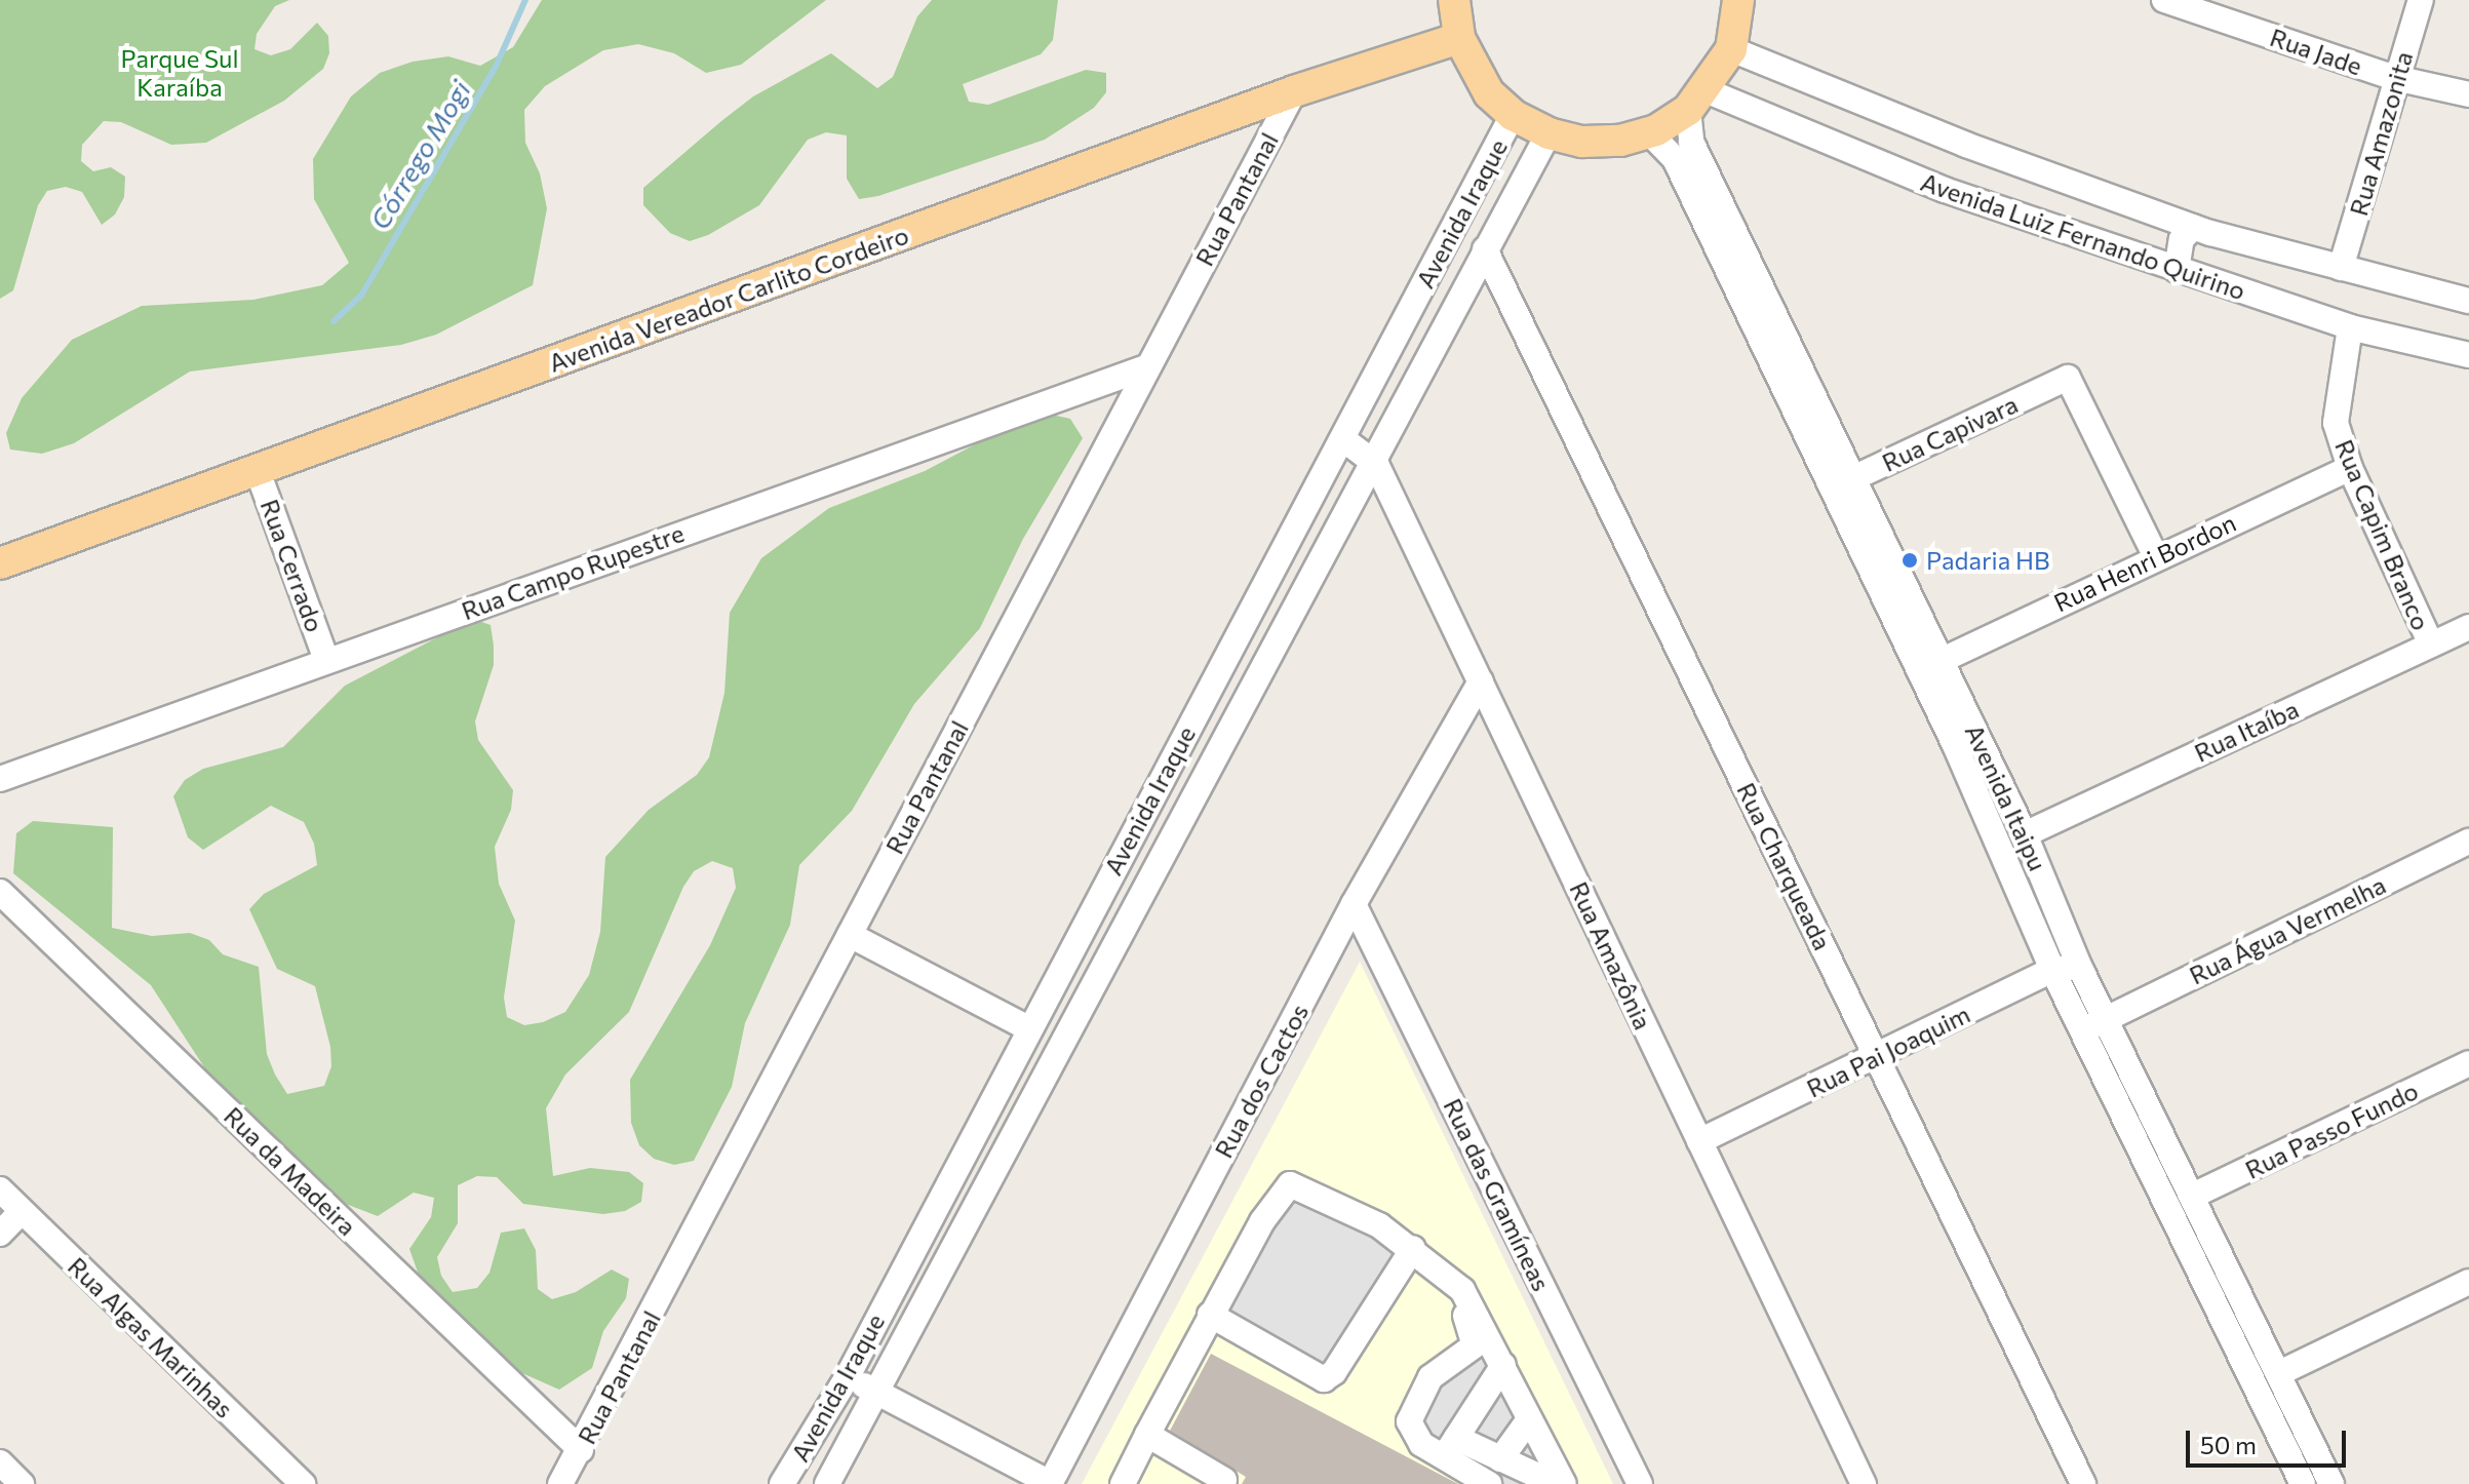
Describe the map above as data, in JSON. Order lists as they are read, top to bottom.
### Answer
{
  "streets": {
    "main road": ["Avenida Vereador Carlito Cordeiro"],
    "street": [
      "Rua Jade",
      "Rua Amazonita",
      "Rua Pantanal",
      "Avenida Iraque",
      "Avenida Luiz Fernando Quirino",
      "Rua Capivara",
      "Rua Capim Branco",
      "Rua Henri Bordon",
      "Rua Cerrado",
      "Rua Campo Rupestre",
      "Rua Itaíba",
      "Avenida Itaipu",
      "Rua Charqueada",
      "Rua Água Vermelha",
      "Rua Amazônia",
      "Rua Pai Joaquim",
      "Rua dos Cactos",
      "Rua Passo Fundo",
      "Rua da Madeira",
      "Rua das Gramíneas",
      "Rua Algas Marinhas"
    ]
  },
  "crossings": [
    ["Rua Jade", "Rua Amazonita"],
    ["Rua Amazonita", "Avenida Luiz Fernando Quirino"],
    ["Rua Pantanal", "Avenida Vereador Carlito Cordeiro"],
    ["Rua Pantanal", "Rua Campo Rupestre"],
    ["Rua Pantanal", "Rua da Madeira"],
    ["Avenida Iraque", "Rua Charqueada"],
    ["Avenida Iraque", "Rua Amazônia"],
    ["Avenida Luiz Fernando Quirino", "Rua Capim Branco"],
    ["Avenida Luiz Fernando Quirino", "Avenida Itaipu"],
    ["Avenida Vereador Carlito Cordeiro", "Rua Cerrado"],
    ["Rua Capivara", "Rua Henri Bordon"],
    ["Rua Capivara", "Avenida Itaipu"],
    ["Rua Capim Branco", "Rua Henri Bordon"],
    ["Rua Capim Branco", "Rua Itaíba"],
    ["Rua Henri Bordon", "Avenida Itaipu"],
    ["Rua Cerrado", "Rua Campo Rupestre"],
    ["Rua Itaíba", "Avenida Itaipu"],
    ["Avenida Itaipu", "Rua Água Vermelha"],
    ["Avenida Itaipu", "Rua Pai Joaquim"],
    ["Avenida Itaipu", "Rua Passo Fundo"],
    ["Rua Charqueada", "Rua Pai Joaquim"],
    ["Rua Amazônia", "Rua Pai Joaquim"],
    ["Rua Amazônia", "Rua dos Cactos"],
    ["Rua dos Cactos", "Rua das Gramíneas"]
  ],
  "water": ["Córrego Mogi"],
  "parks": ["Parque Sul Karaíba"],
  "places": ["Padaria HB"],
  "scale_bar": "50 m"
}
